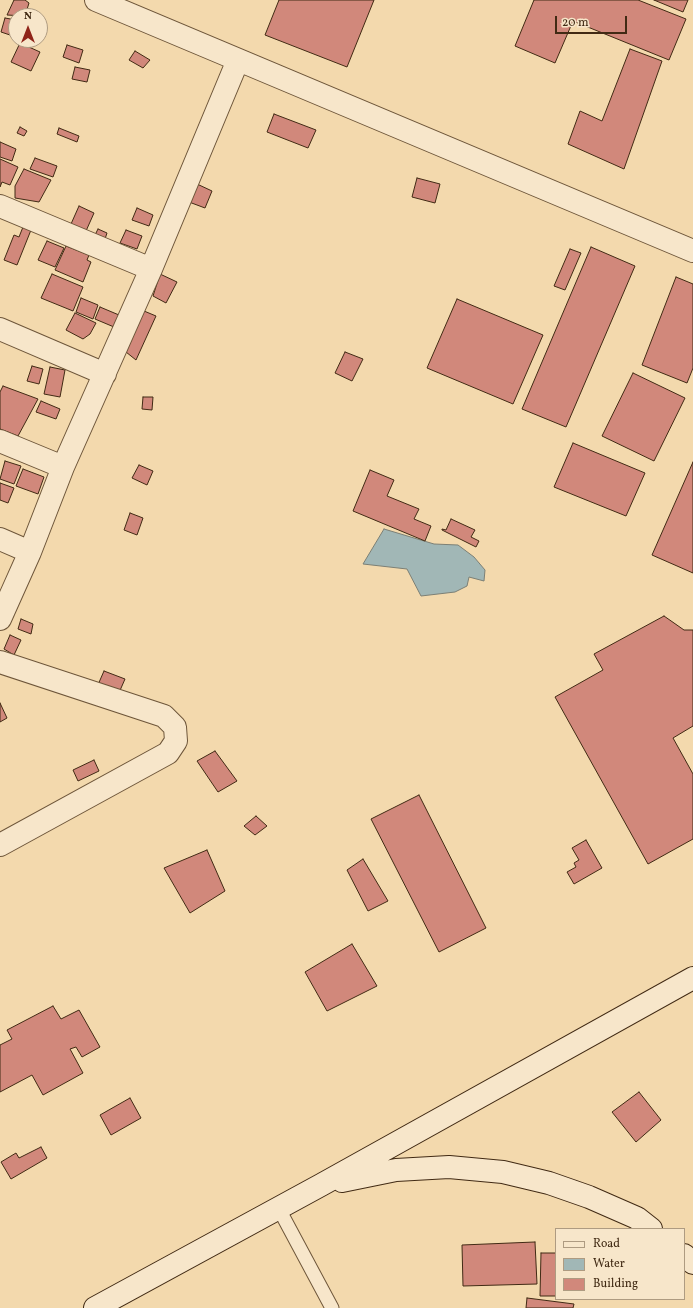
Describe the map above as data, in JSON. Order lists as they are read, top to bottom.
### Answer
{
  "legend": ["Road", "Water", "Building"],
  "scale_bar": "20 m",
  "north": "top"
}
